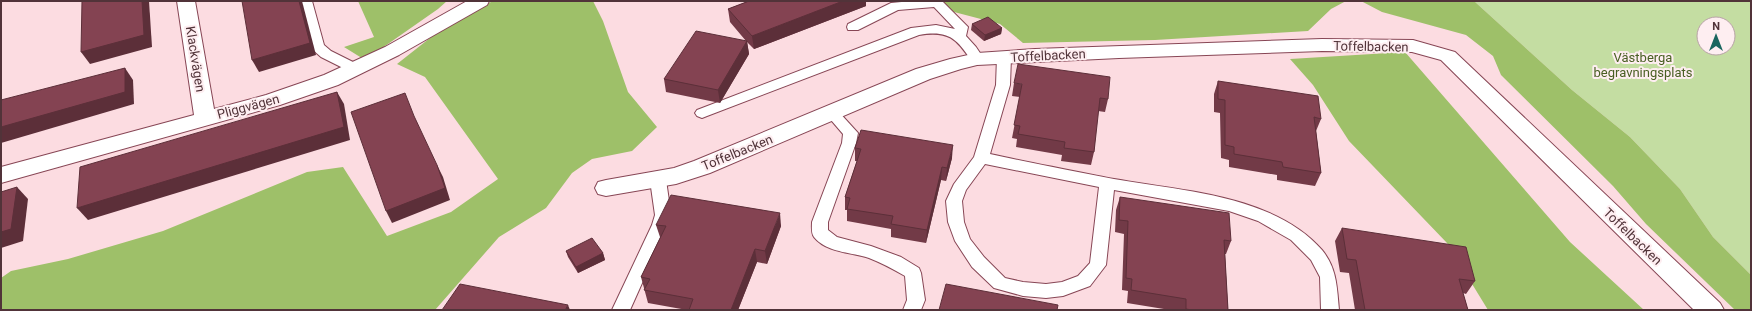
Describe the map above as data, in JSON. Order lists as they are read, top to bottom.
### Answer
{
  "streets": {
    "street": ["Toffelbacken", "Klackvägen", "Pliggvägen"]
  },
  "crossings": [
    ["Klackvägen", "Pliggvägen"]
  ],
  "parks": ["Västberga begravningsplats"],
  "north": "top"
}
